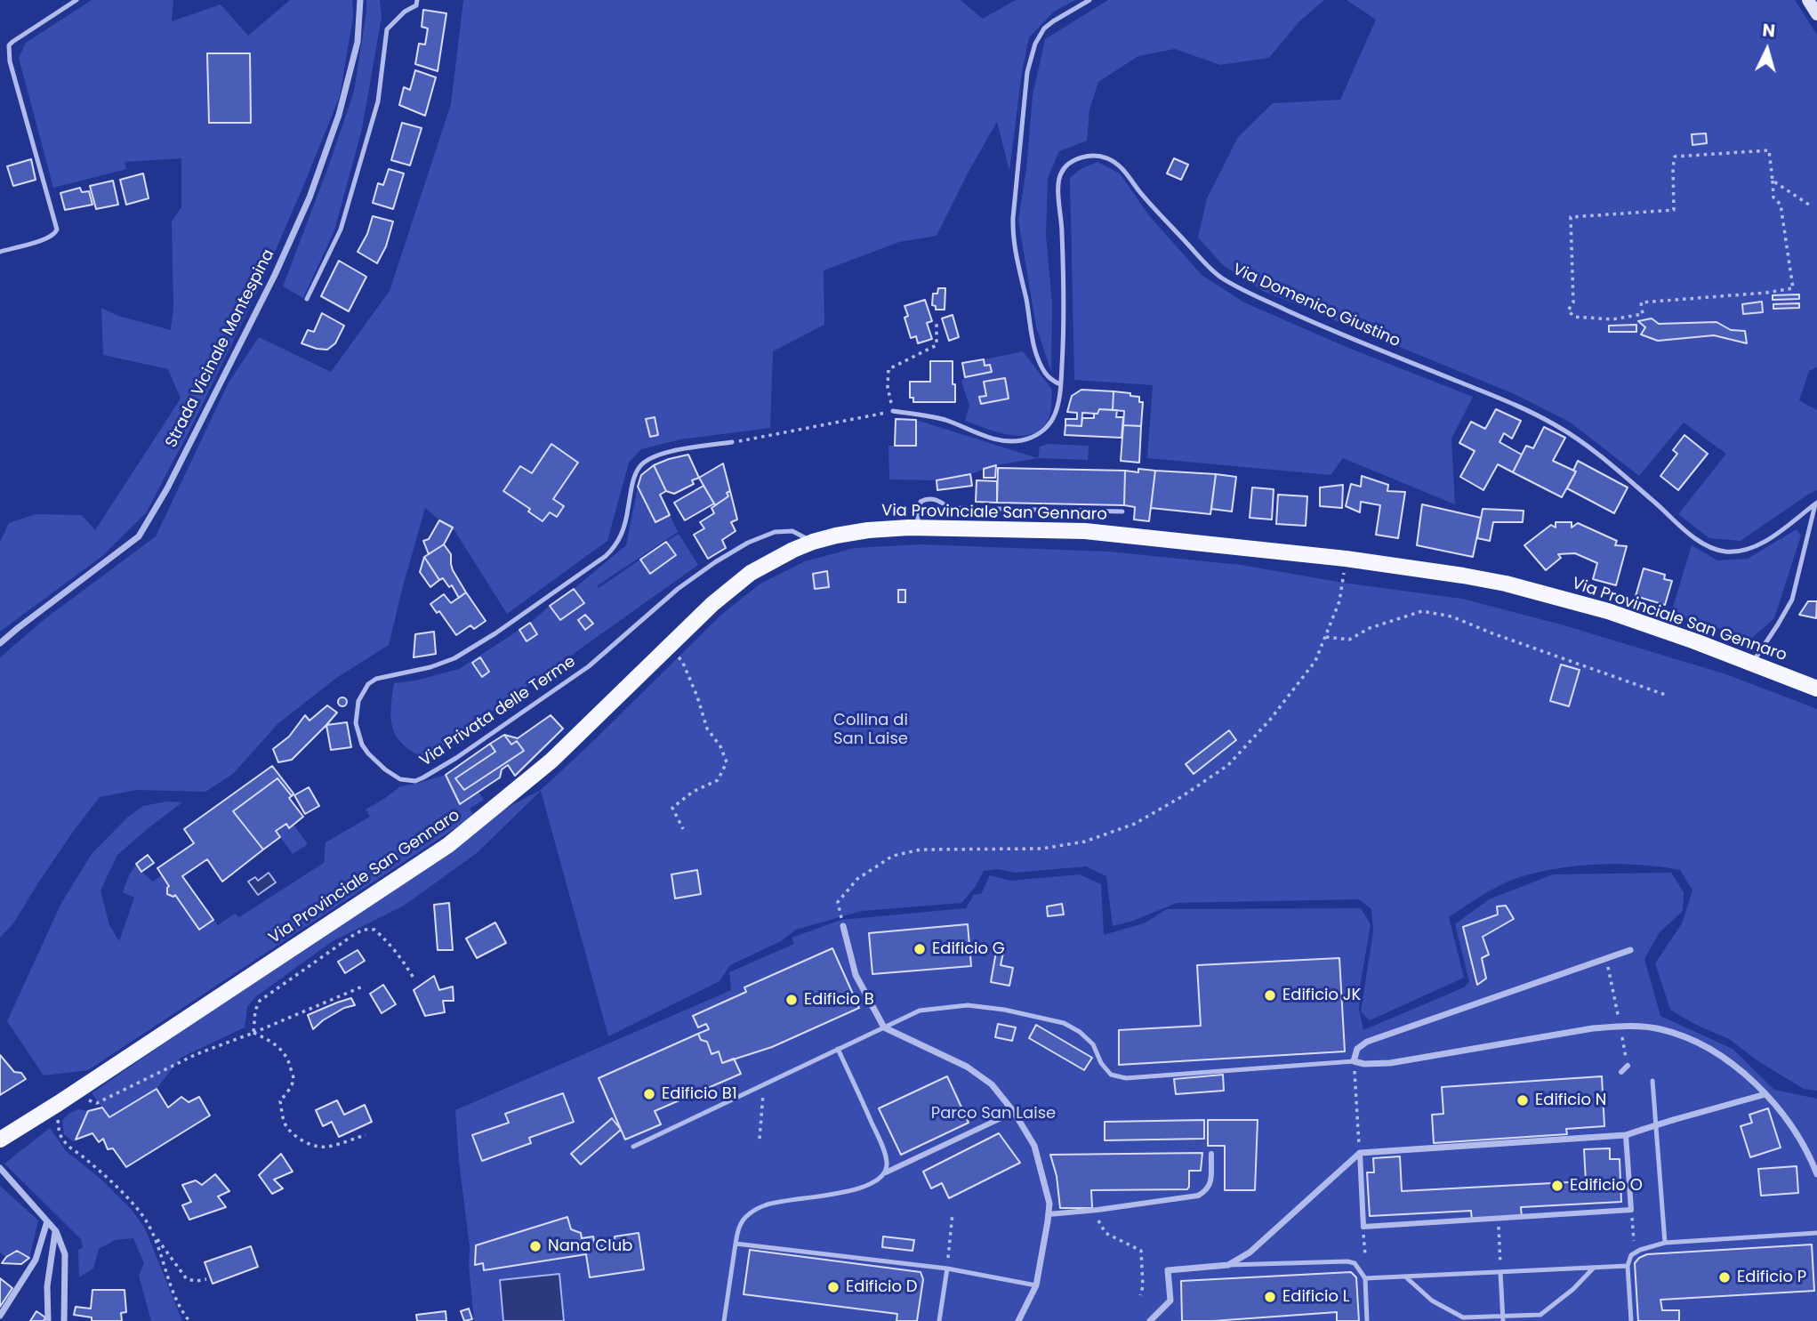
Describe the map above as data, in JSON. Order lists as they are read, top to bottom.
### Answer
{
  "streets": {
    "main road": ["Via Provinciale San Gennaro"],
    "street": ["Strada Vicinale Montespina"],
    "lane": ["Via Domenico Giustino", "Via Privata delle Terme"]
  },
  "crossings": [
    ["Via Provinciale San Gennaro", "Via Privata delle Terme"]
  ],
  "parks": ["Collina di San Laise", "Parco San Laise"],
  "places": [
    "Edificio G",
    "Edificio JK",
    "Edificio B",
    "Edificio B1",
    "Edificio N",
    "Edificio O",
    "Nana Club",
    "Edificio P",
    "Edificio D",
    "Edificio L"
  ],
  "north": "top"
}
